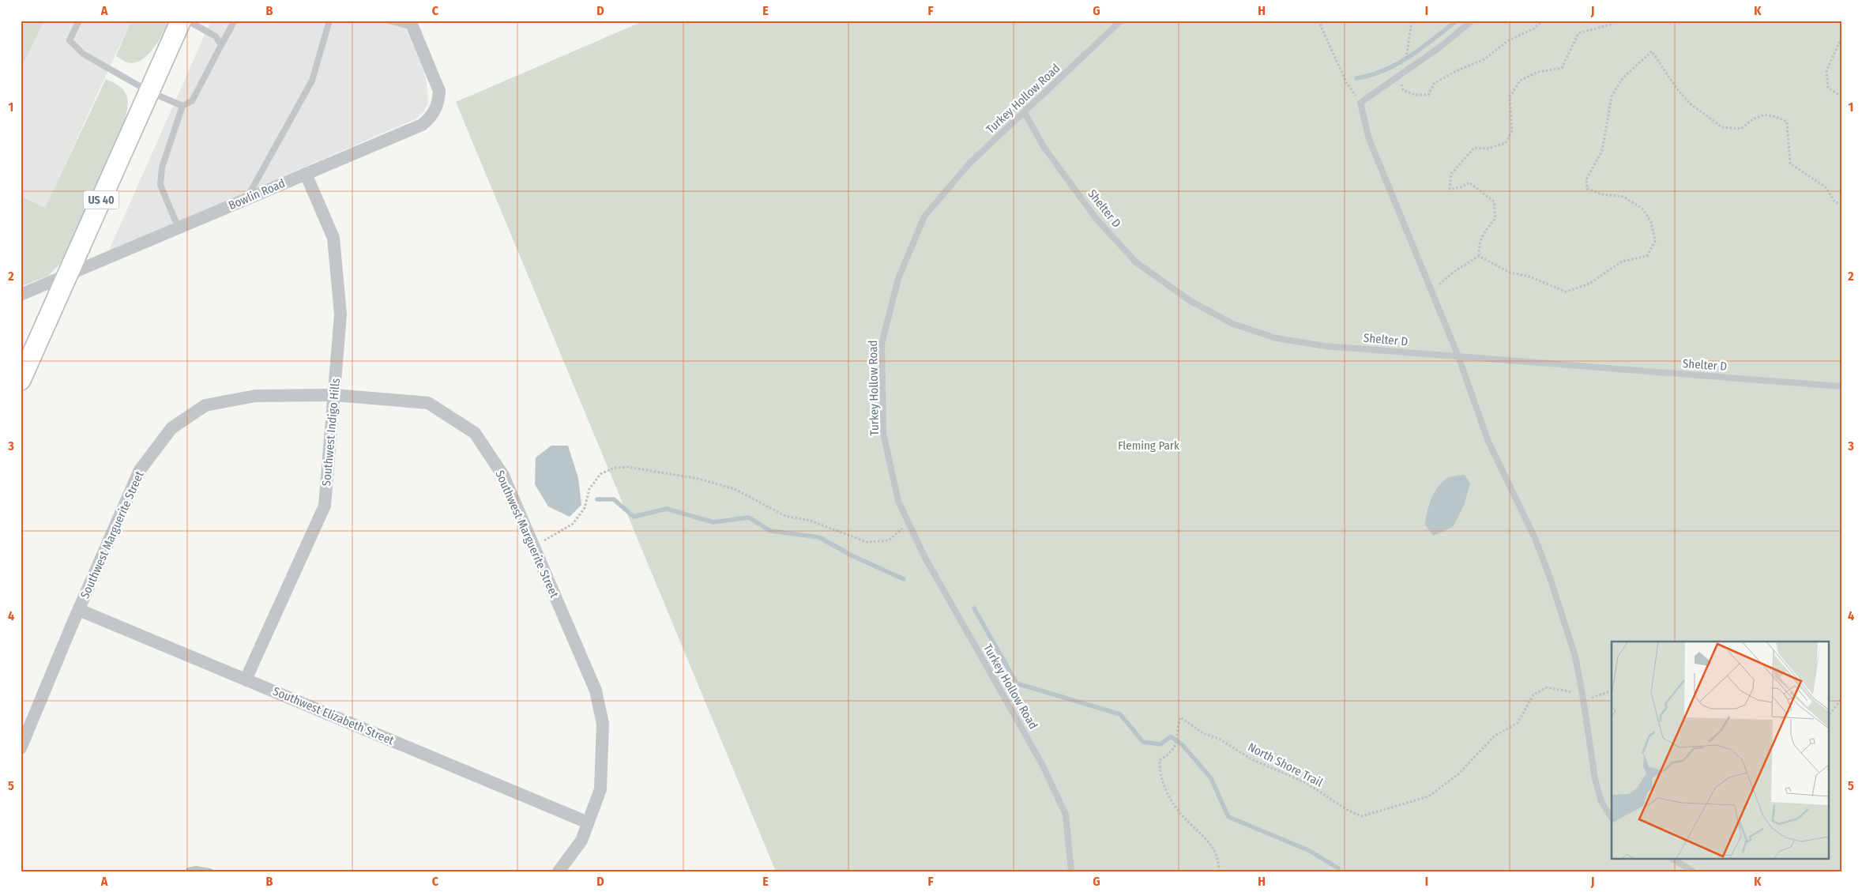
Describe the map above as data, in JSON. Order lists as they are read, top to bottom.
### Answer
{
  "streets": {
    "main road": ["US 40"],
    "street": [
      "Bowlin Road",
      "Southwest Indigo Hills",
      "Southwest Marguerite Street",
      "Southwest Elizabeth Street"
    ],
    "lane": ["Turkey Hollow Road", "Shelter D"],
    "path": ["North Shore Trail"]
  },
  "crossings": [
    ["Turkey Hollow Road", "Shelter D"],
    ["Bowlin Road", "US 40"],
    ["Bowlin Road", "Southwest Indigo Hills"],
    ["Southwest Indigo Hills", "Southwest Marguerite Street"],
    ["Southwest Indigo Hills", "Southwest Elizabeth Street"],
    ["Southwest Marguerite Street", "Southwest Elizabeth Street"]
  ],
  "parks": ["Fleming Park"],
  "grid": {
    "columns": [
      "A",
      "B",
      "C",
      "D",
      "E",
      "F",
      "G",
      "H",
      "I",
      "J",
      "K"
    ],
    "rows": [
      "1",
      "2",
      "3",
      "4",
      "5"
    ]
  }
}
